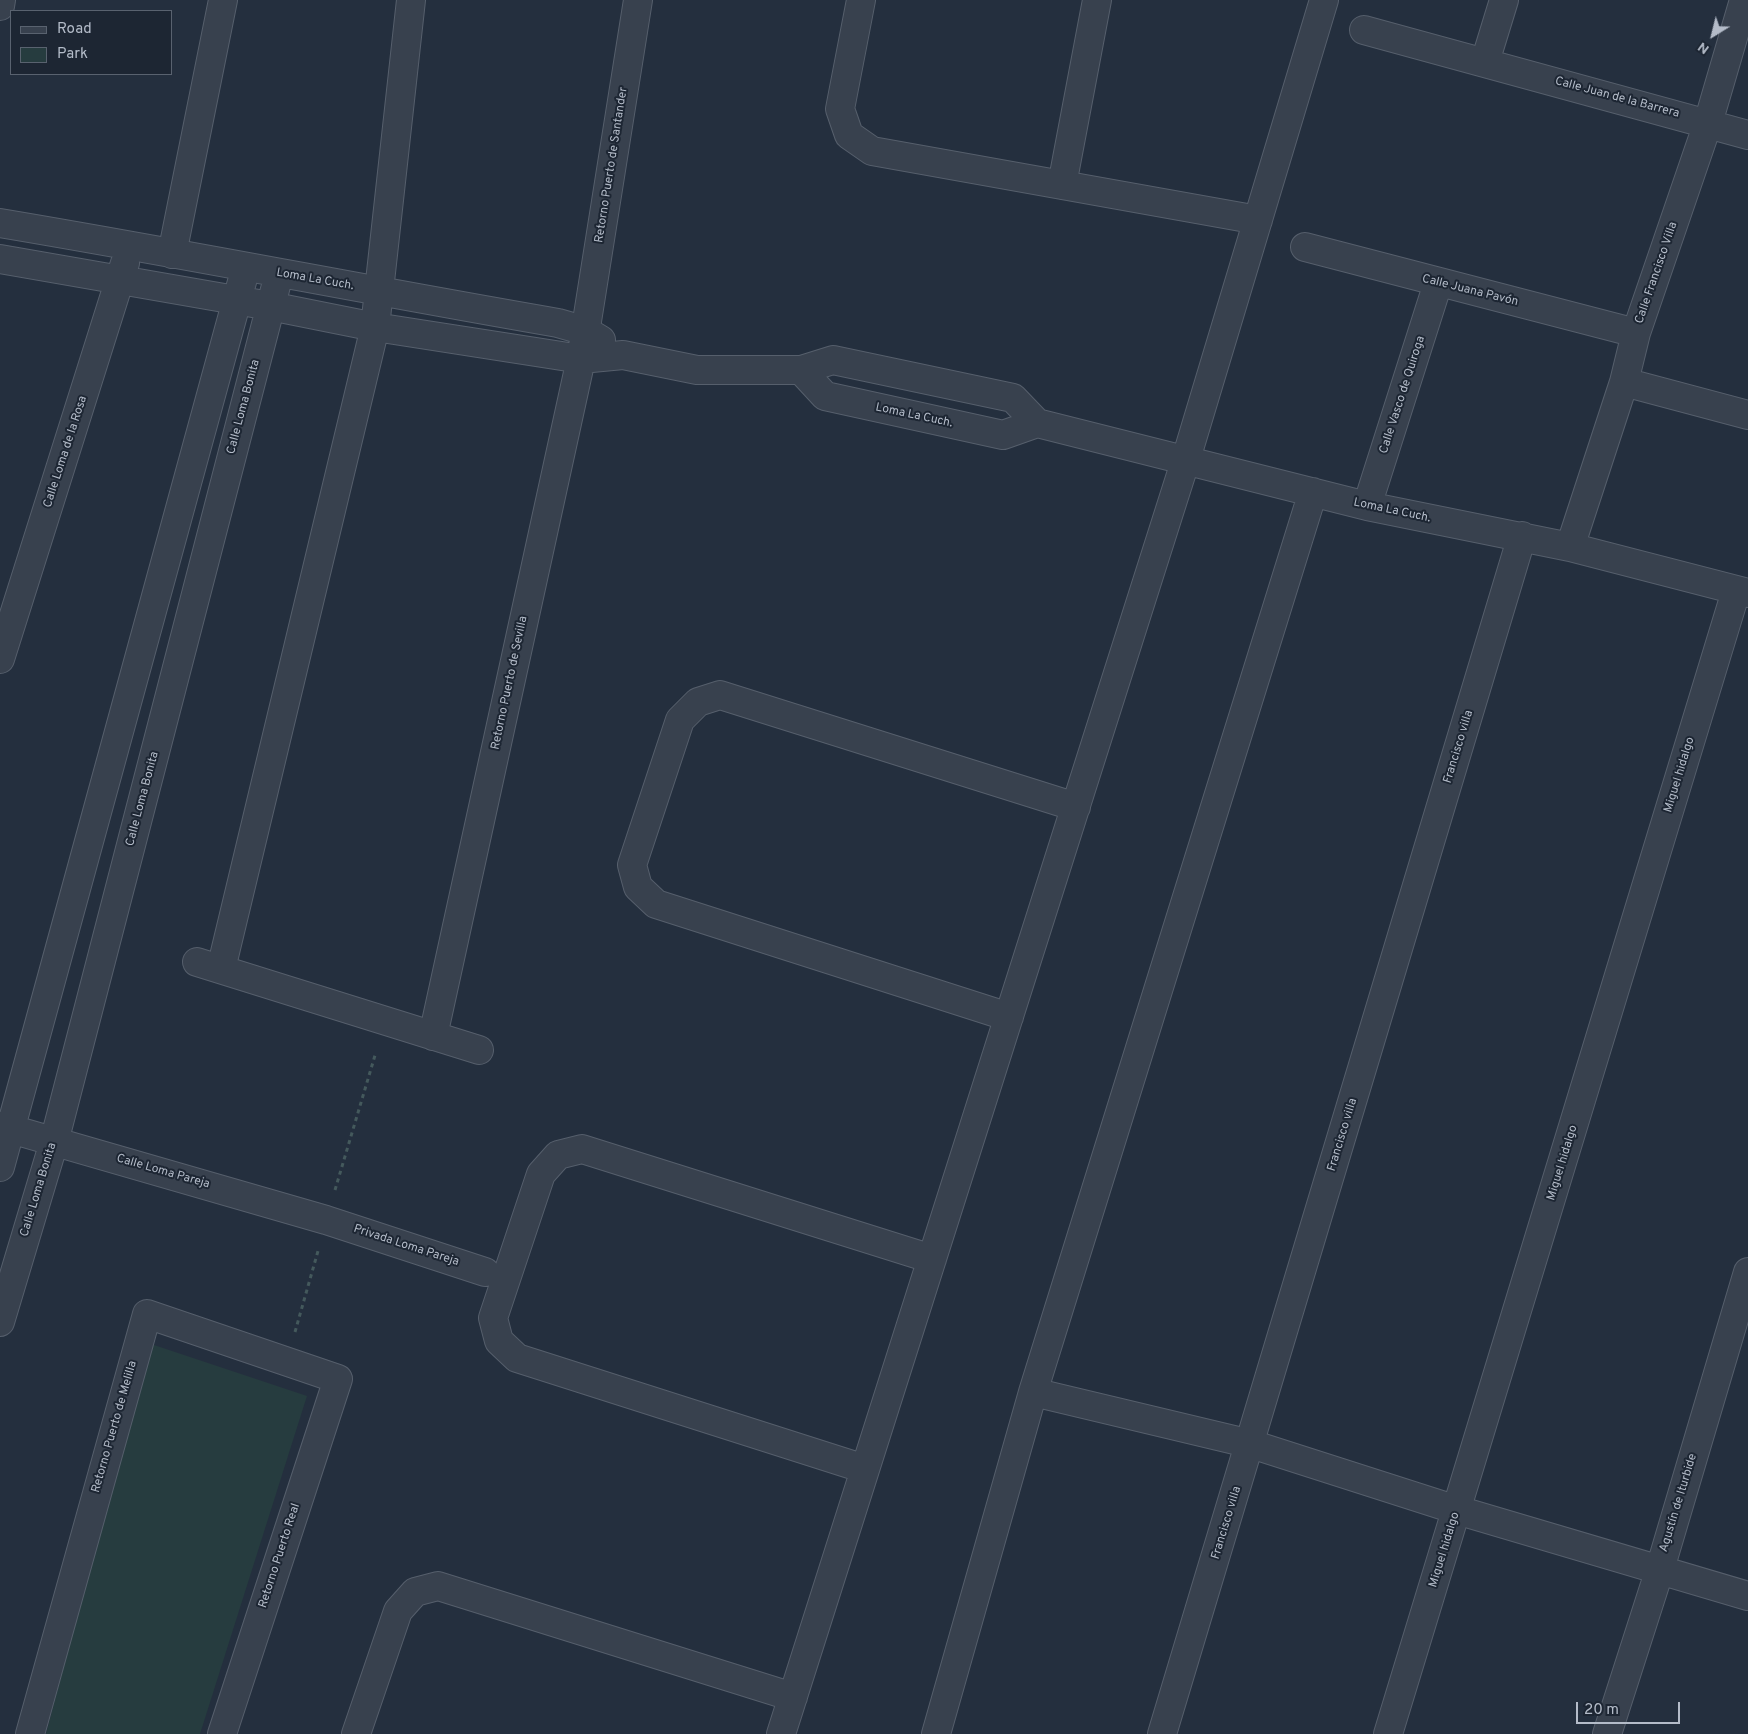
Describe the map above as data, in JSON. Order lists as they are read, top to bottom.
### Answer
{
  "streets": {
    "street": [
      "Calle Juan de la Barrera",
      "Retorno Puerto de Santander",
      "Calle Francisco Villa",
      "Loma La Cuch.",
      "Calle Juana Pavón",
      "Calle Vasco de Quiroga",
      "Calle Loma Bonita",
      "Calle Loma de la Rosa",
      "Retorno Puerto de Sevilla",
      "Francisco villa",
      "Miguel hidalgo",
      "Calle Loma Pareja",
      "Privada Loma Pareja",
      "Retorno Puerto de Melilla",
      "Agustín de Iturbide",
      "Retorno Puerto Real"
    ]
  },
  "crossings": [
    ["Calle Juan de la Barrera", "Calle Francisco Villa"],
    ["Retorno Puerto de Santander", "Loma La Cuch."],
    ["Retorno Puerto de Santander", "Retorno Puerto de Sevilla"],
    ["Calle Francisco Villa", "Loma La Cuch."],
    ["Calle Francisco Villa", "Calle Juana Pavón"],
    ["Loma La Cuch.", "Calle Vasco de Quiroga"],
    ["Loma La Cuch.", "Calle Loma Bonita"],
    ["Loma La Cuch.", "Calle Loma de la Rosa"],
    ["Loma La Cuch.", "Retorno Puerto de Sevilla"],
    ["Loma La Cuch.", "Francisco villa"],
    ["Loma La Cuch.", "Miguel hidalgo"],
    ["Calle Juana Pavón", "Calle Vasco de Quiroga"],
    ["Calle Loma Bonita", "Calle Loma Pareja"],
    ["Calle Loma Pareja", "Privada Loma Pareja"],
    ["Retorno Puerto de Melilla", "Retorno Puerto Real"]
  ],
  "legend": ["Road", "Park"],
  "scale_bar": "20 m",
  "north": "bottom left"
}
